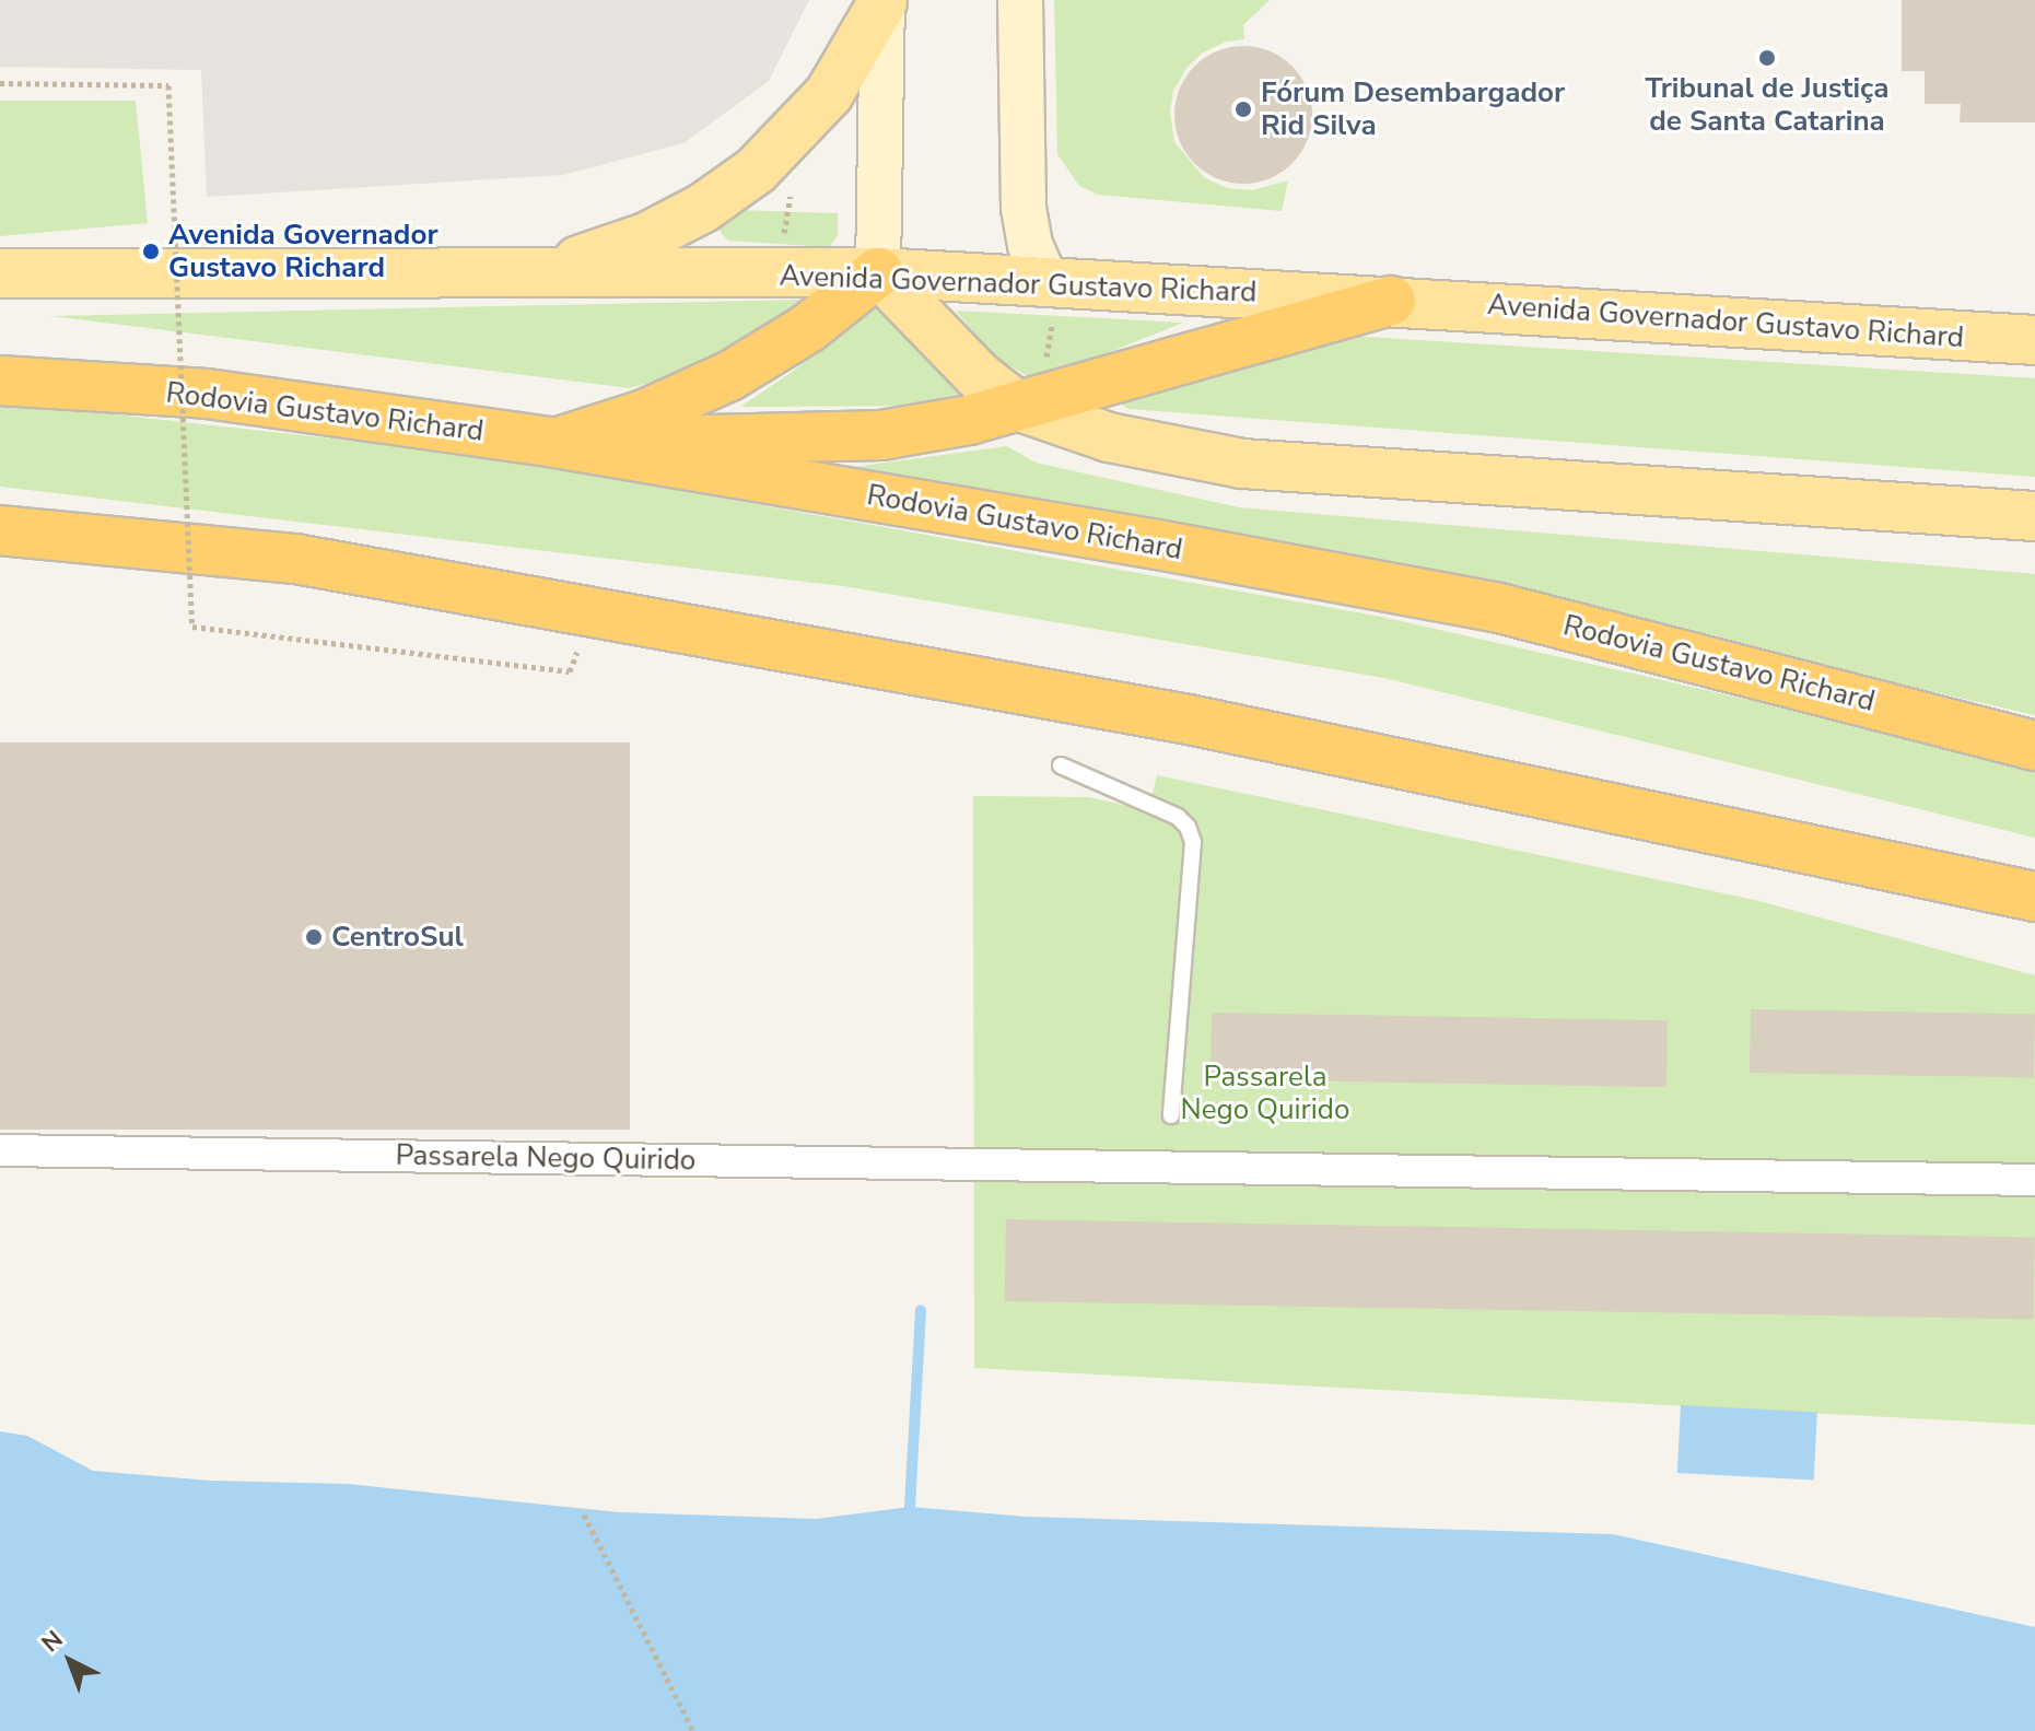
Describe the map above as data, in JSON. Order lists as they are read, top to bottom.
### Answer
{
  "streets": {
    "highway": ["Rodovia Gustavo Richard"],
    "main road": ["Avenida Governador Gustavo Richard"],
    "street": ["Passarela Nego Quirido"]
  },
  "parks": ["Passarela Nego Quirido"],
  "places": [
    "Tribunal de Justiça de Santa Catarina",
    "Fórum Desembargador Rid Silva",
    "Avenida Governador Gustavo Richard",
    "CentroSul"
  ],
  "north": "top left"
}
